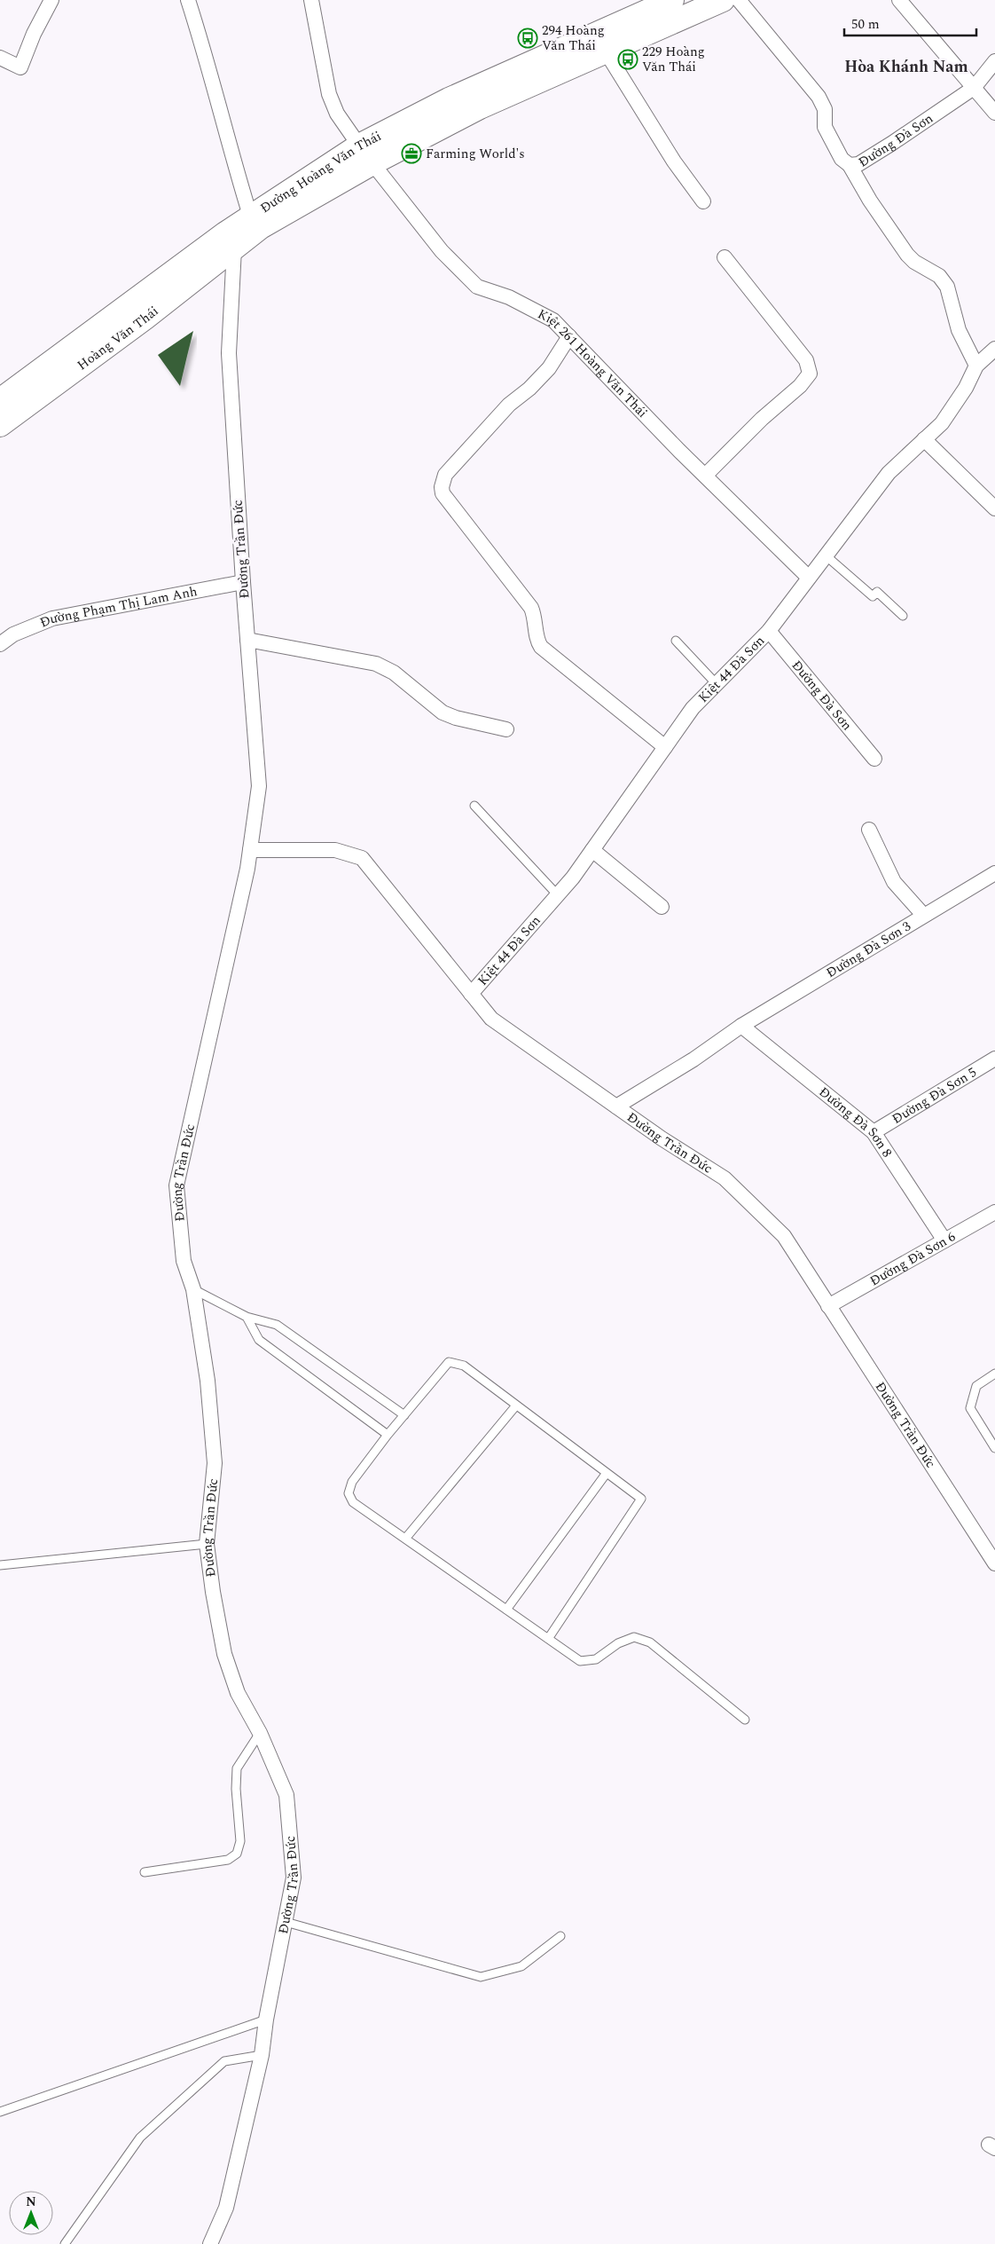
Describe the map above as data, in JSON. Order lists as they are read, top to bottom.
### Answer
{
  "streets": {
    "main road": ["Đường Hoàng Văn Thái", "Hoàng Văn Thái"],
    "street": [
      "Đường Đà Sơn",
      "Kiệt 261 Hoàng Văn Thái",
      "Đường Trần Đức",
      "Đường Phạm Thị Lam Anh",
      "Kiệt 44 Đà Sơn",
      "Đường Đà Sơn 3",
      "Đường Đà Sơn 5",
      "Đường Đà Sơn 8",
      "Đường Đà Sơn 6"
    ]
  },
  "crossings": [
    ["Đường Đà Sơn", "Kiệt 44 Đà Sơn"],
    ["Đường Hoàng Văn Thái", "Hoàng Văn Thái"],
    ["Đường Hoàng Văn Thái", "Kiệt 261 Hoàng Văn Thái"],
    ["Đường Hoàng Văn Thái", "Đường Trần Đức"],
    ["Hoàng Văn Thái", "Đường Trần Đức"],
    ["Kiệt 261 Hoàng Văn Thái", "Kiệt 44 Đà Sơn"],
    ["Đường Trần Đức", "Đường Phạm Thị Lam Anh"],
    ["Đường Trần Đức", "Kiệt 44 Đà Sơn"],
    ["Đường Trần Đức", "Đường Đà Sơn 3"],
    ["Đường Trần Đức", "Đường Đà Sơn 6"],
    ["Đường Đà Sơn 3", "Đường Đà Sơn 8"],
    ["Đường Đà Sơn 5", "Đường Đà Sơn 8"],
    ["Đường Đà Sơn 8", "Đường Đà Sơn 6"]
  ],
  "districts": ["Hòa Khánh Nam"],
  "places": {
    "bus stop": ["294 Hoàng Văn Thái", "229 Hoàng Văn Thái"],
    "office": ["Farming World's"]
  },
  "scale_bar": "50 m",
  "north": "top"
}
